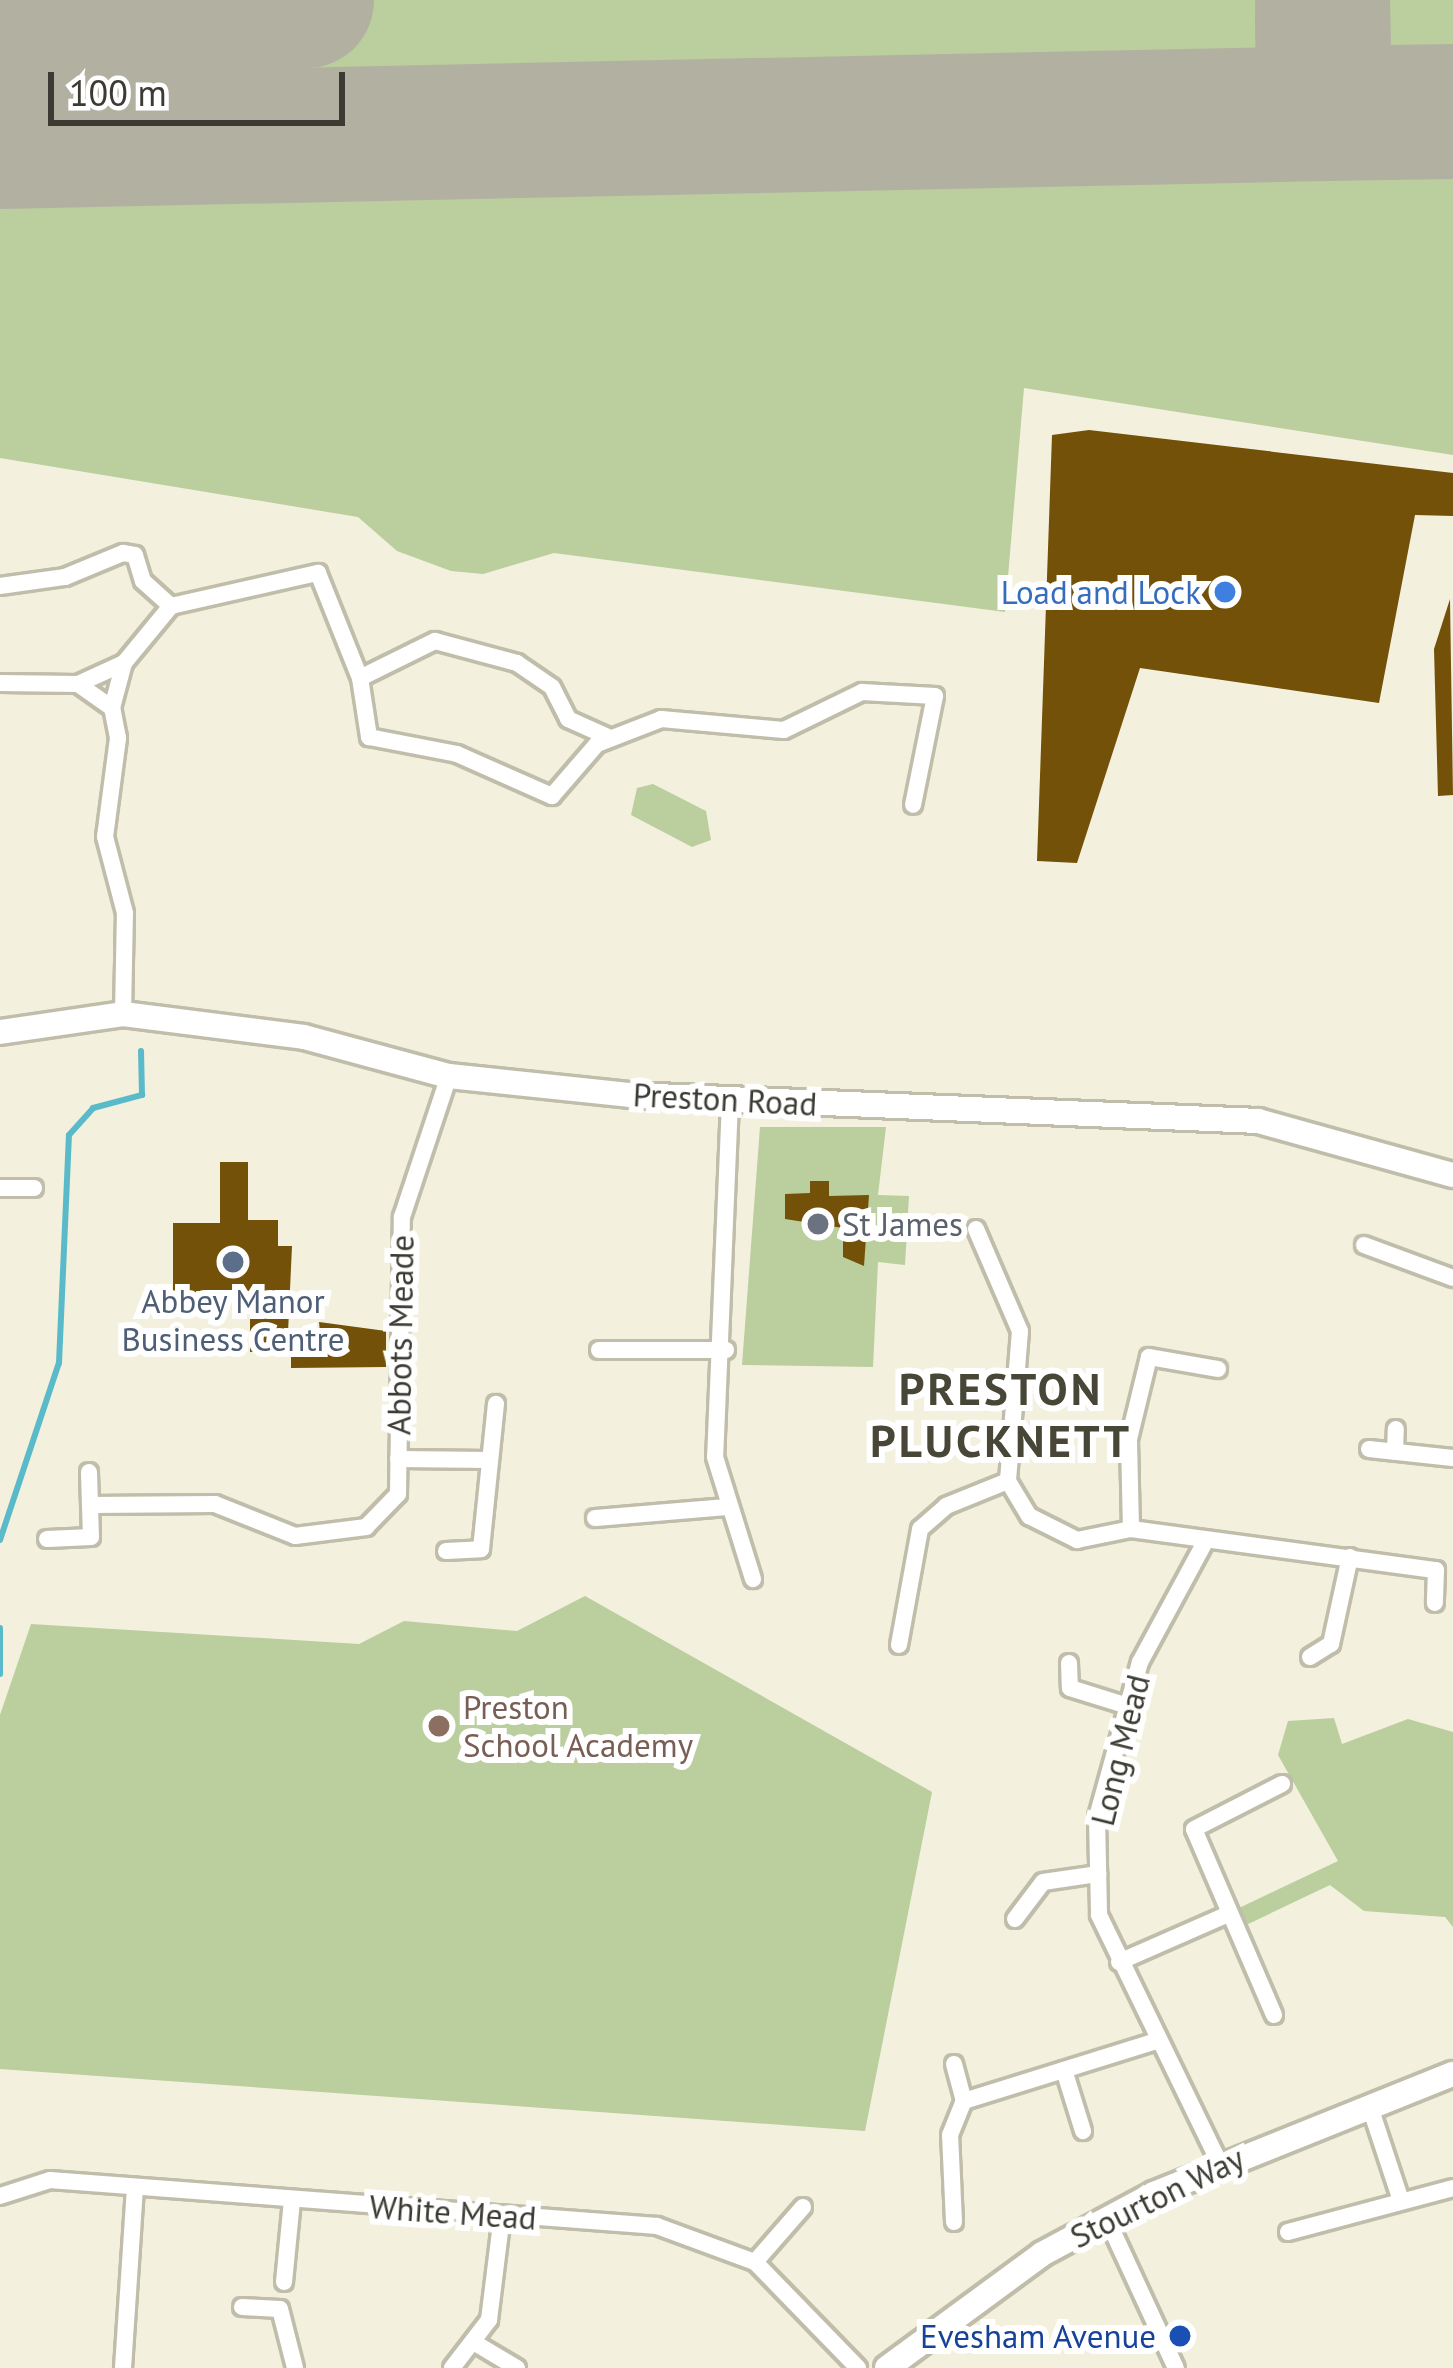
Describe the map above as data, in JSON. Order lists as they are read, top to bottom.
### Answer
{
  "streets": {
    "street": [
      "Preston Road",
      "Abbots Meade",
      "Long Mead",
      "Stourton Way",
      "White Mead"
    ]
  },
  "crossings": [
    ["Preston Road", "Abbots Meade"],
    ["Long Mead", "Stourton Way"]
  ],
  "districts": ["PRESTON PLUCKNETT"],
  "places": [
    "Load and Lock",
    "St James",
    "Abbey Manor Business Centre",
    "Preston School Academy",
    "Evesham Avenue"
  ],
  "scale_bar": "100 m"
}
